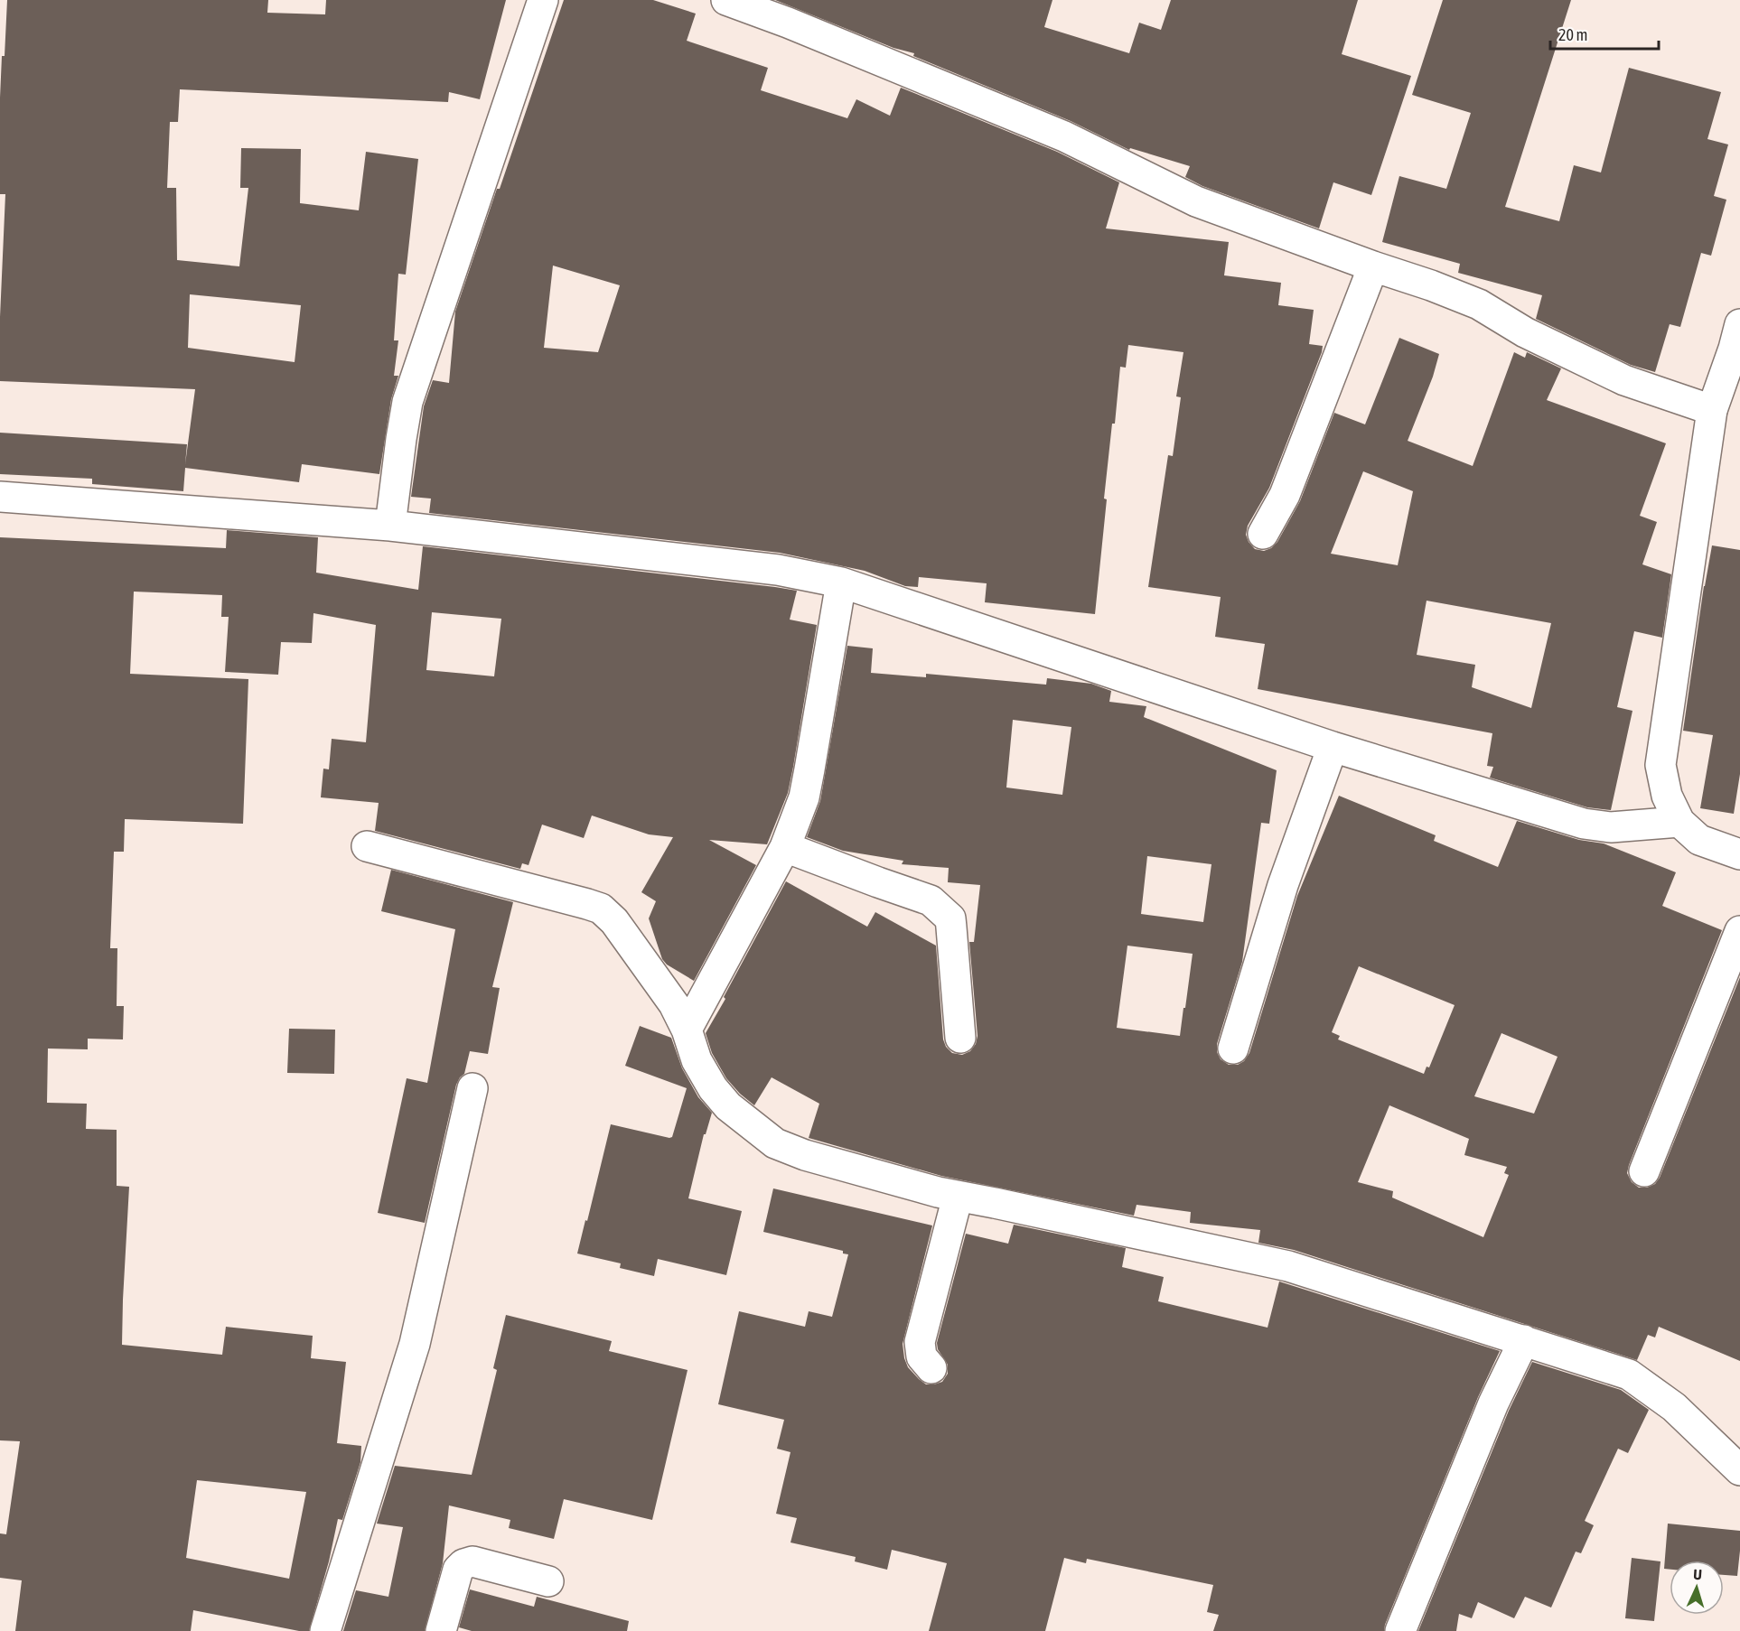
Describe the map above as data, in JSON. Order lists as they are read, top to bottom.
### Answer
{
  "scale_bar": "20 m",
  "north": "top"
}
